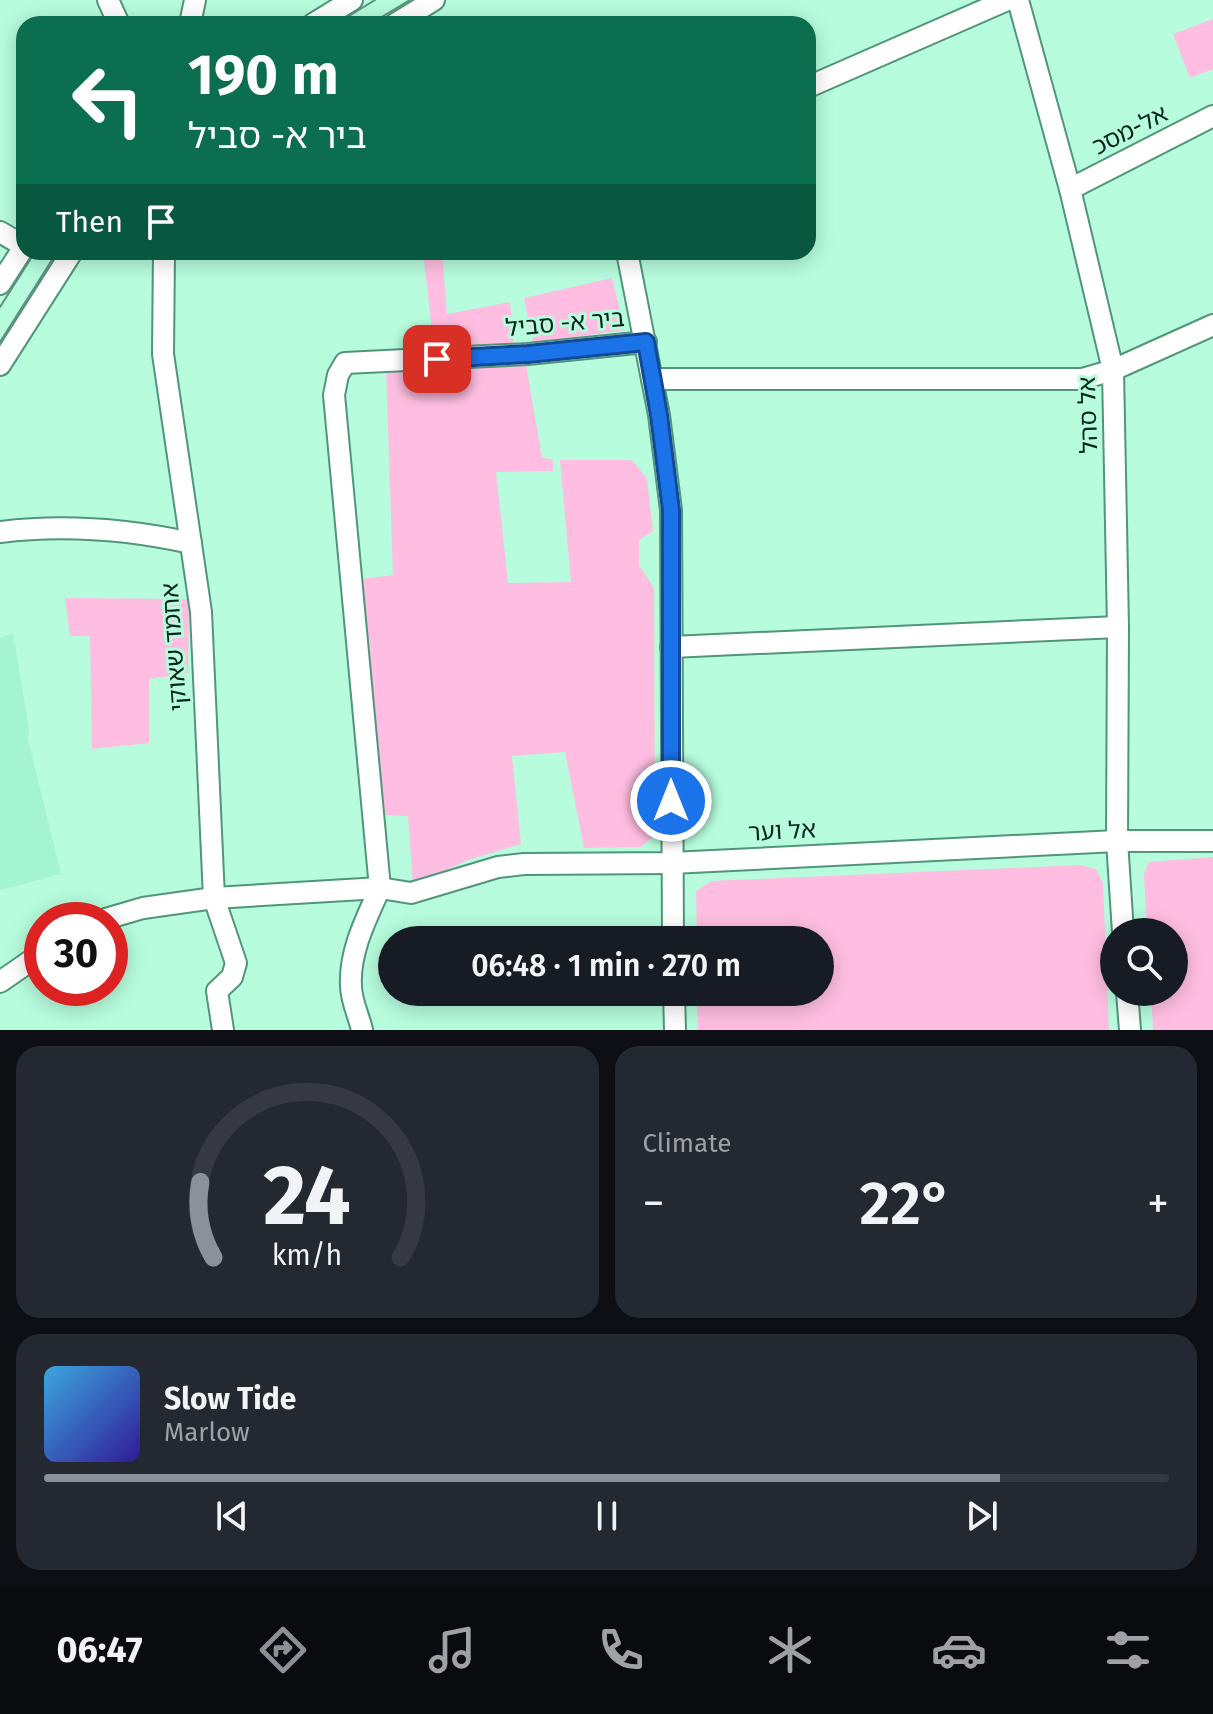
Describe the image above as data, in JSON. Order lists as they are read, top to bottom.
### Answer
{
  "streets": {
    "street": [
      "אל-מסכ",
      "ביר א- סביל",
      "אל סהל",
      "אחמד שאוקי",
      "אל וער"
    ]
  },
  "crossings": [
    ["אל-מסכ", "אל סהל"],
    ["ביר א- סביל", "אל וער"],
    ["אל סהל", "אל וער"],
    ["אחמד שאוקי", "אל וער"]
  ],
  "page": {
    "turn": ["190 m", "ביר א- סביל"],
    "then": "Then",
    "limit": "30",
    "trip": "06:48 · 1 min · 270 m",
    "tile": "Climate",
    "heat": ["−", "22°", "+"],
    "song": ["Slow Tide", "Marlow"],
    "tabs": "06:47",
    "gauge": ["24", "km/h"]
  }
}
